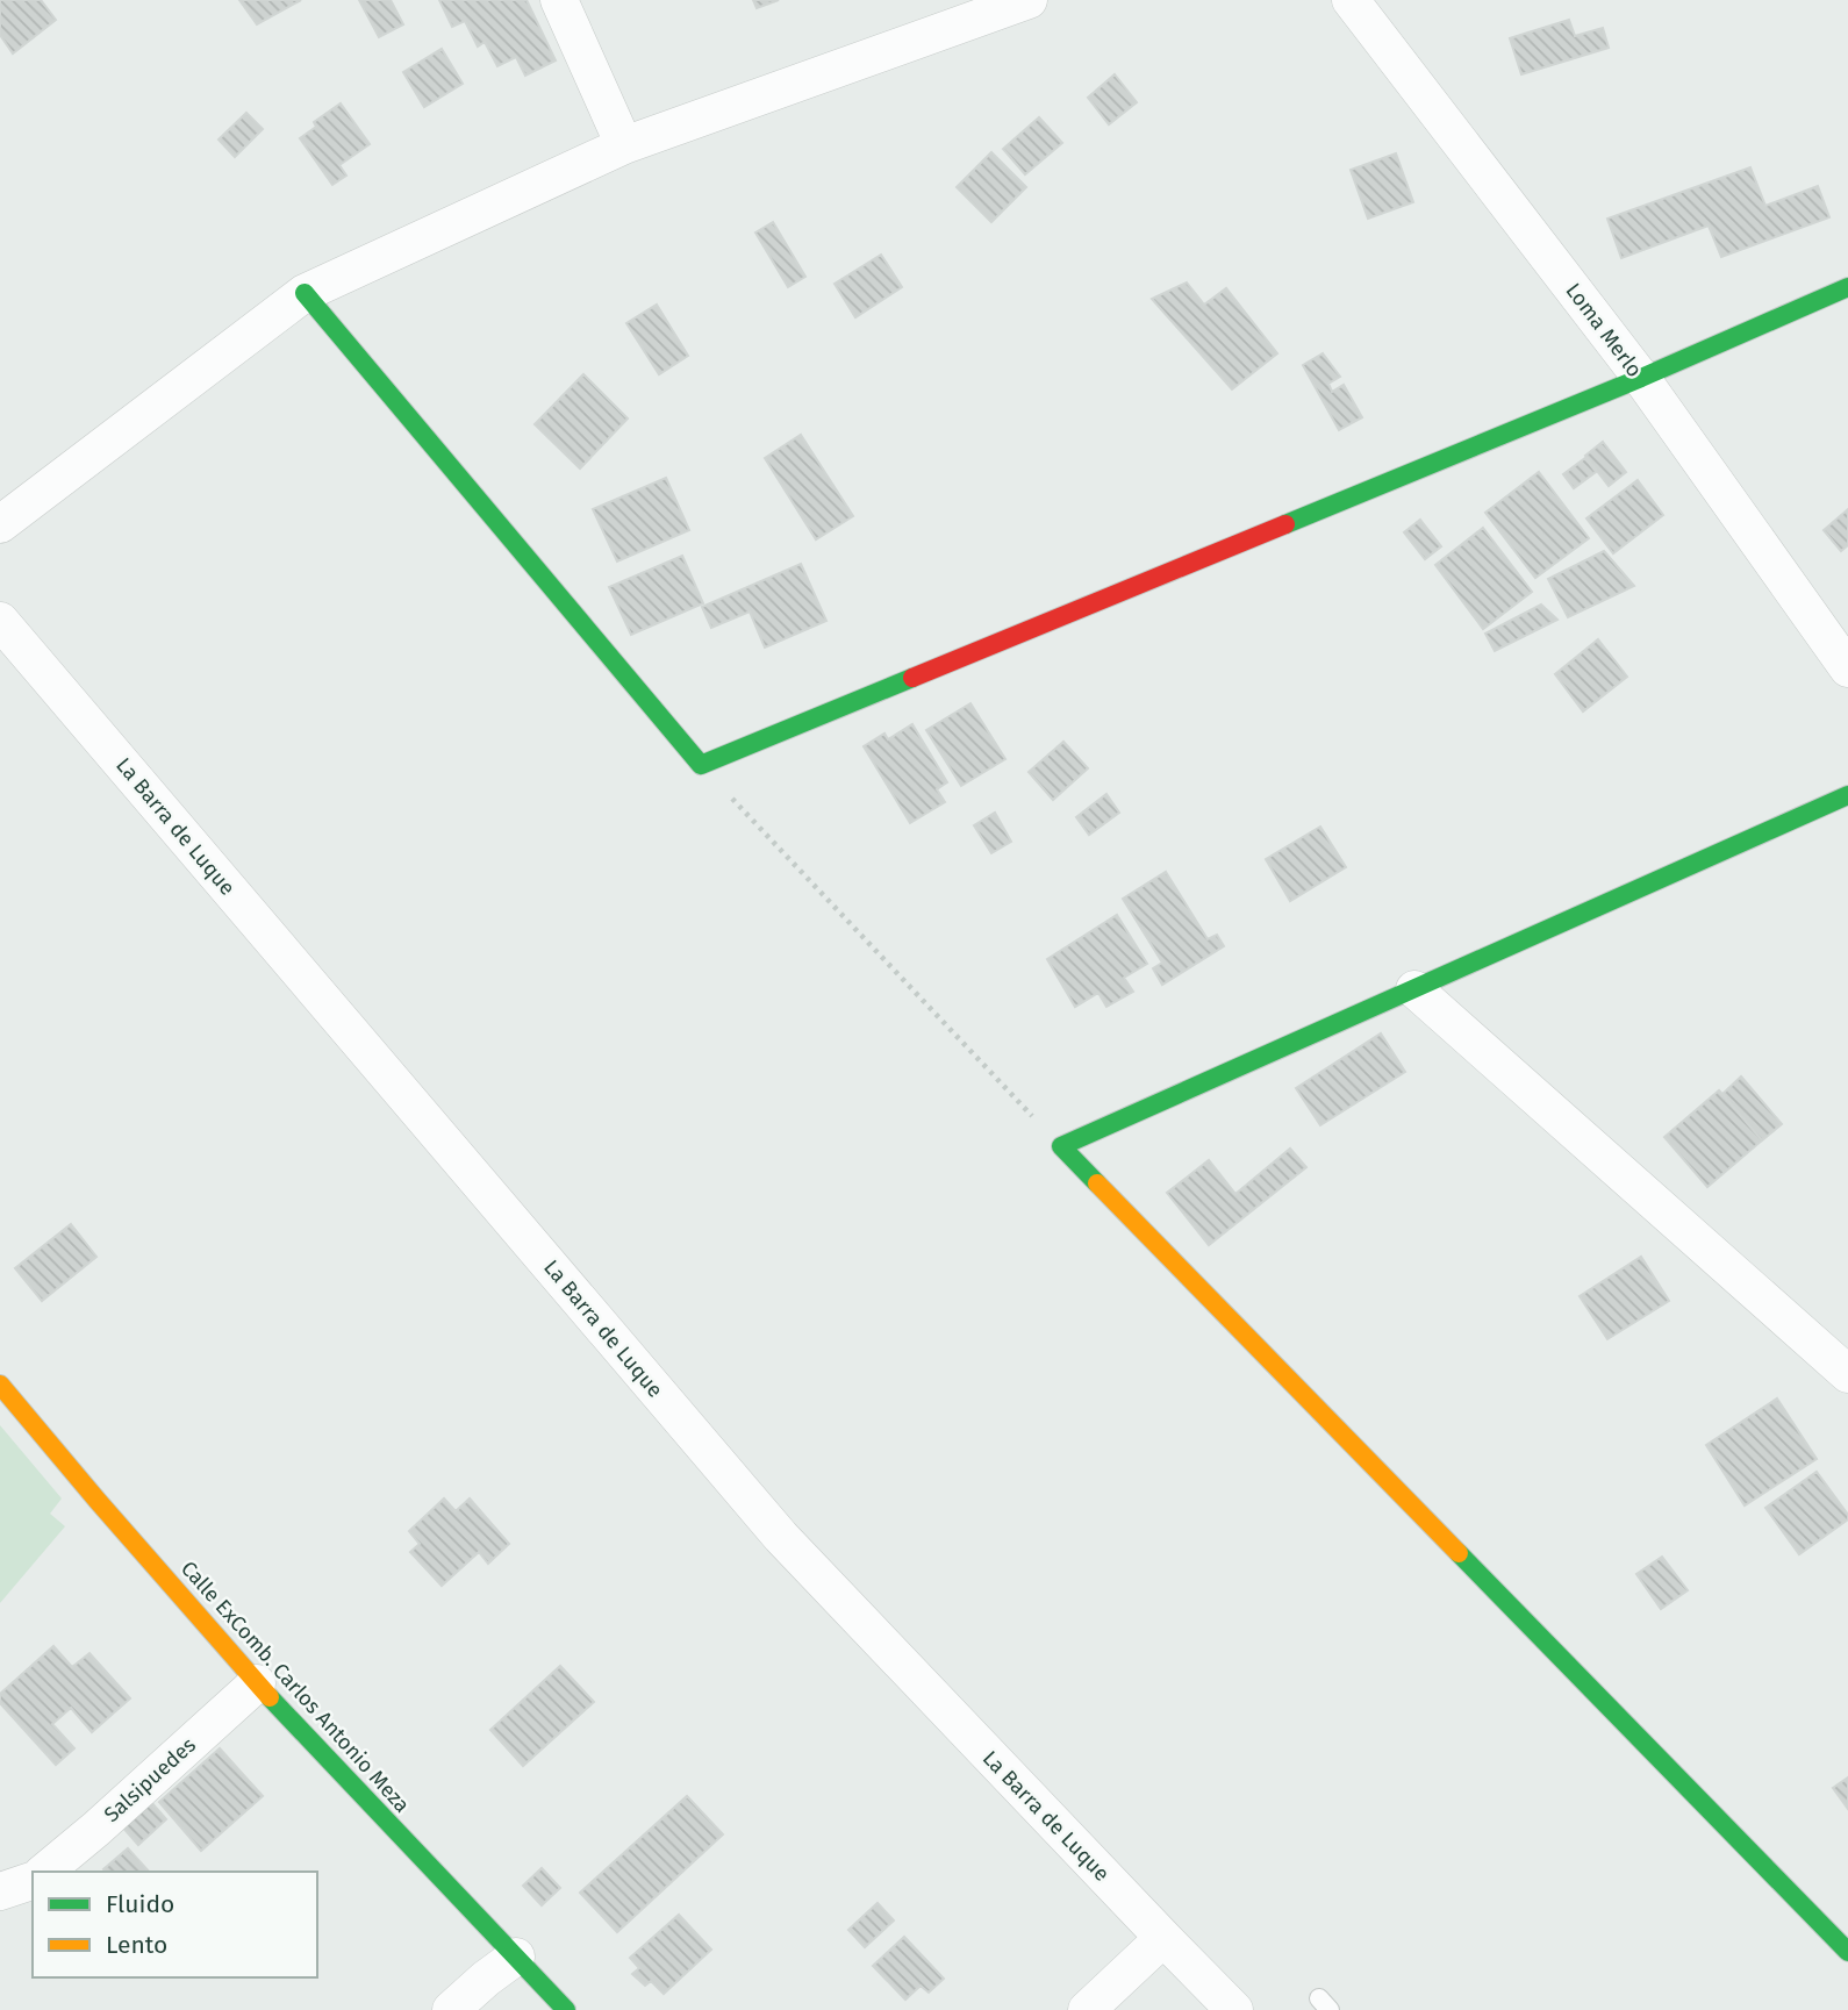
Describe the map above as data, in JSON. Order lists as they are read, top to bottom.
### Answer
{
  "streets": {
    "street": [
      "Loma Merlo",
      "La Barra de Luque",
      "Calle ExComb. Carlos Antonio Meza",
      "Salsipuedes"
    ]
  },
  "crossings": [
    ["Calle ExComb. Carlos Antonio Meza", "Salsipuedes"]
  ],
  "legend": ["Fluido", "Lento"]
}
